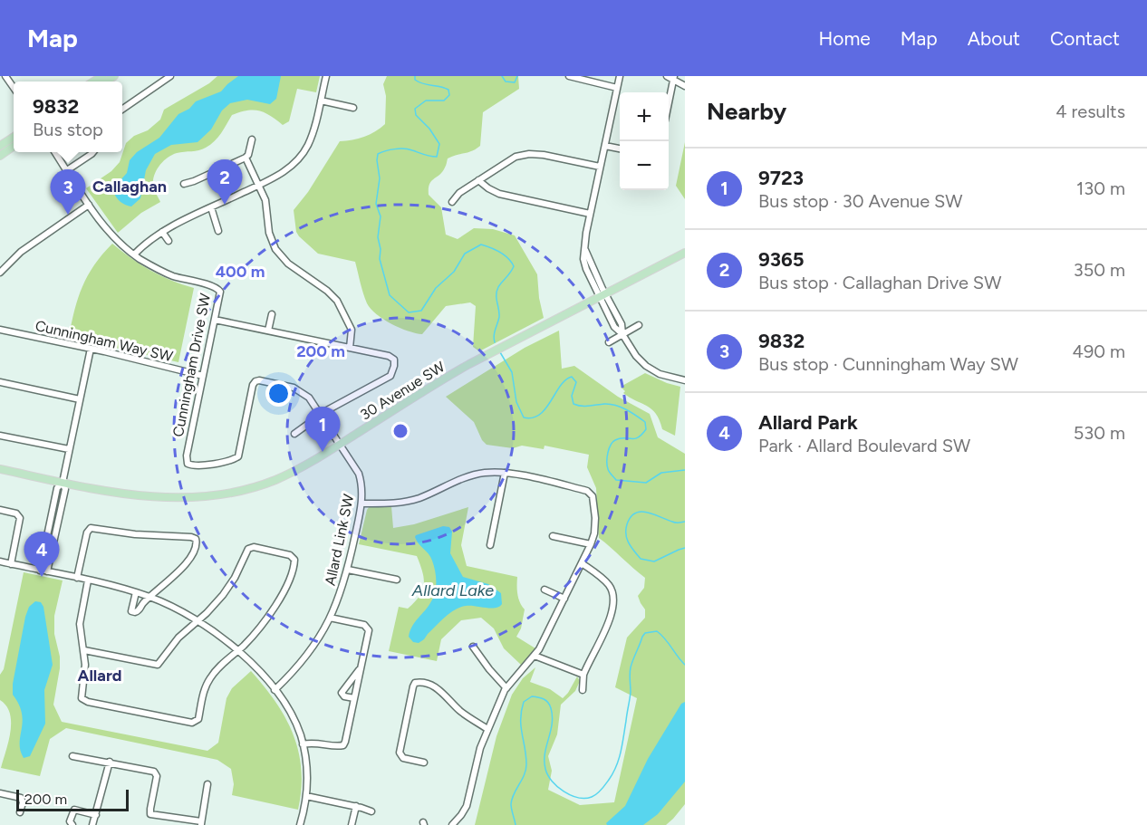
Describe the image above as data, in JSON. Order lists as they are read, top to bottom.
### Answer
{
  "streets": {
    "main road": ["30 Avenue SW"],
    "street": ["Cunningham Way SW", "Cunningham Drive SW", "Allard Link SW"]
  },
  "crossings": [
    ["Cunningham Way SW", "Cunningham Drive SW"],
    ["Cunningham Drive SW", "30 Avenue SW"],
    ["Cunningham Drive SW", "Allard Link SW"],
    ["30 Avenue SW", "Allard Link SW"]
  ],
  "districts": ["Callaghan", "Allard"],
  "water": ["Allard Lake"],
  "scale_bar": "200 m",
  "page": {
    "header": "Map",
    "nav": [
      "Home",
      "Map",
      "About",
      "Contact"
    ],
    "heading": ["Nearby", "4 results"],
    "popup": ["9832", "Bus stop"],
    "map_buttons": ["+", "−"],
    "list": [
      {
        "mark": "1",
        "name": "9723",
        "note": "Bus stop · 30 Avenue SW",
        "value": "130 m"
      },
      {
        "mark": "2",
        "name": "9365",
        "note": "Bus stop · Callaghan Drive SW",
        "value": "350 m"
      },
      {
        "mark": "3",
        "name": "9832",
        "note": "Bus stop · Cunningham Way SW",
        "value": "490 m"
      },
      {
        "mark": "4",
        "name": "Allard Park",
        "note": "Park · Allard Boulevard SW",
        "value": "530 m"
      }
    ],
    "pins": [
      "2",
      "3",
      "1",
      "4"
    ],
    "scale": "200 m"
  },
  "rings": ["400 m", "200 m"]
}
